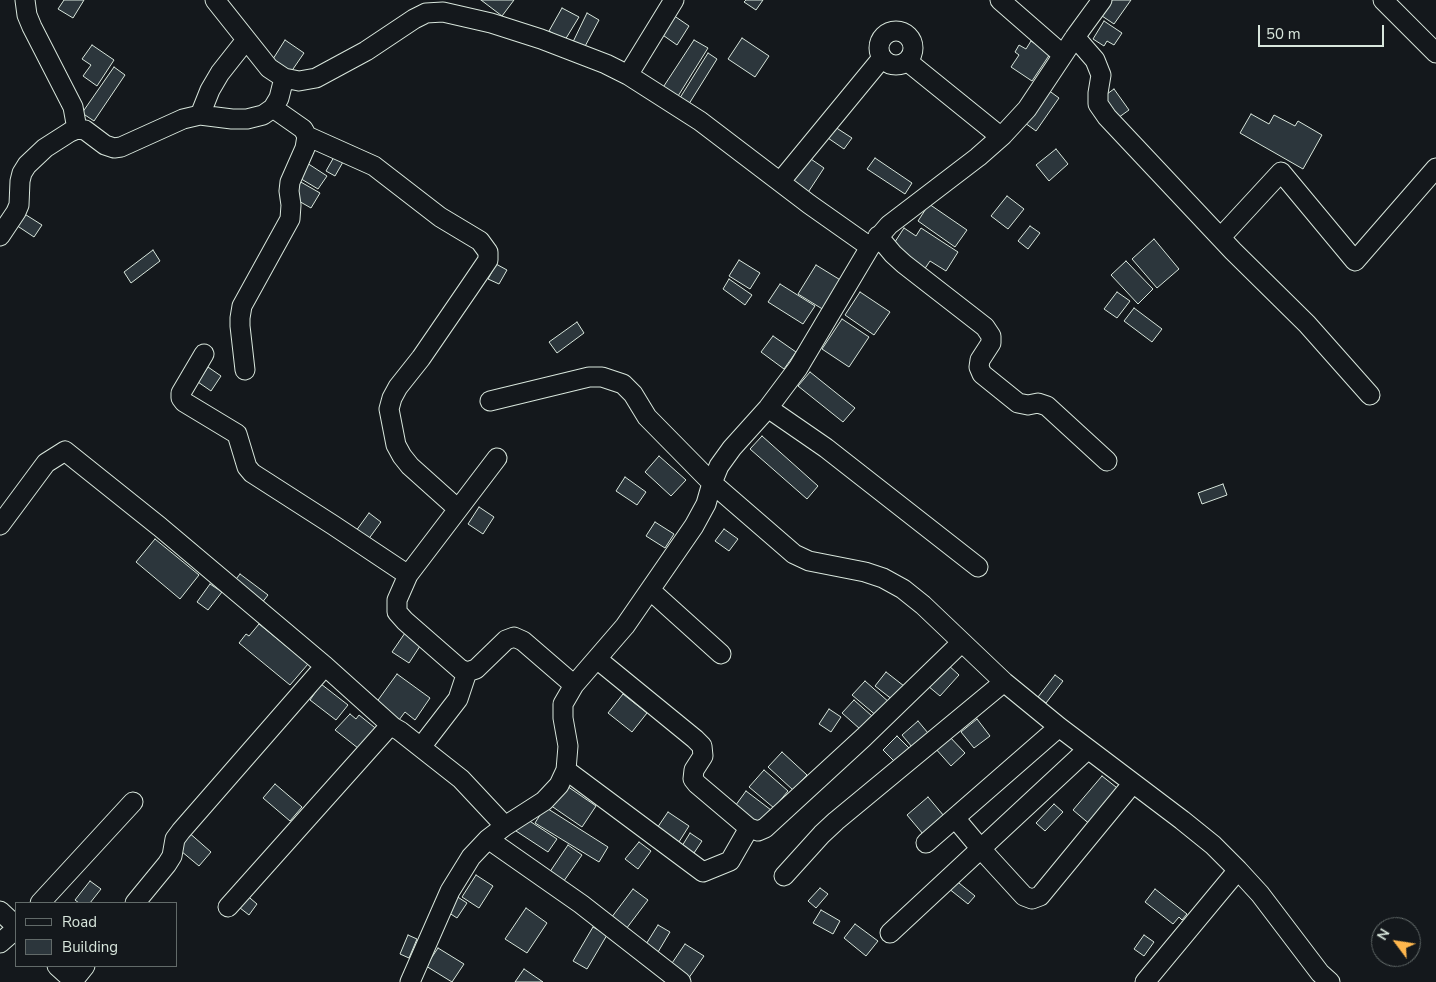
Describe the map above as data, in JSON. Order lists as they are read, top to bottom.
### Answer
{
  "legend": ["Road", "Building"],
  "scale_bar": "50 m",
  "north": "top left"
}
